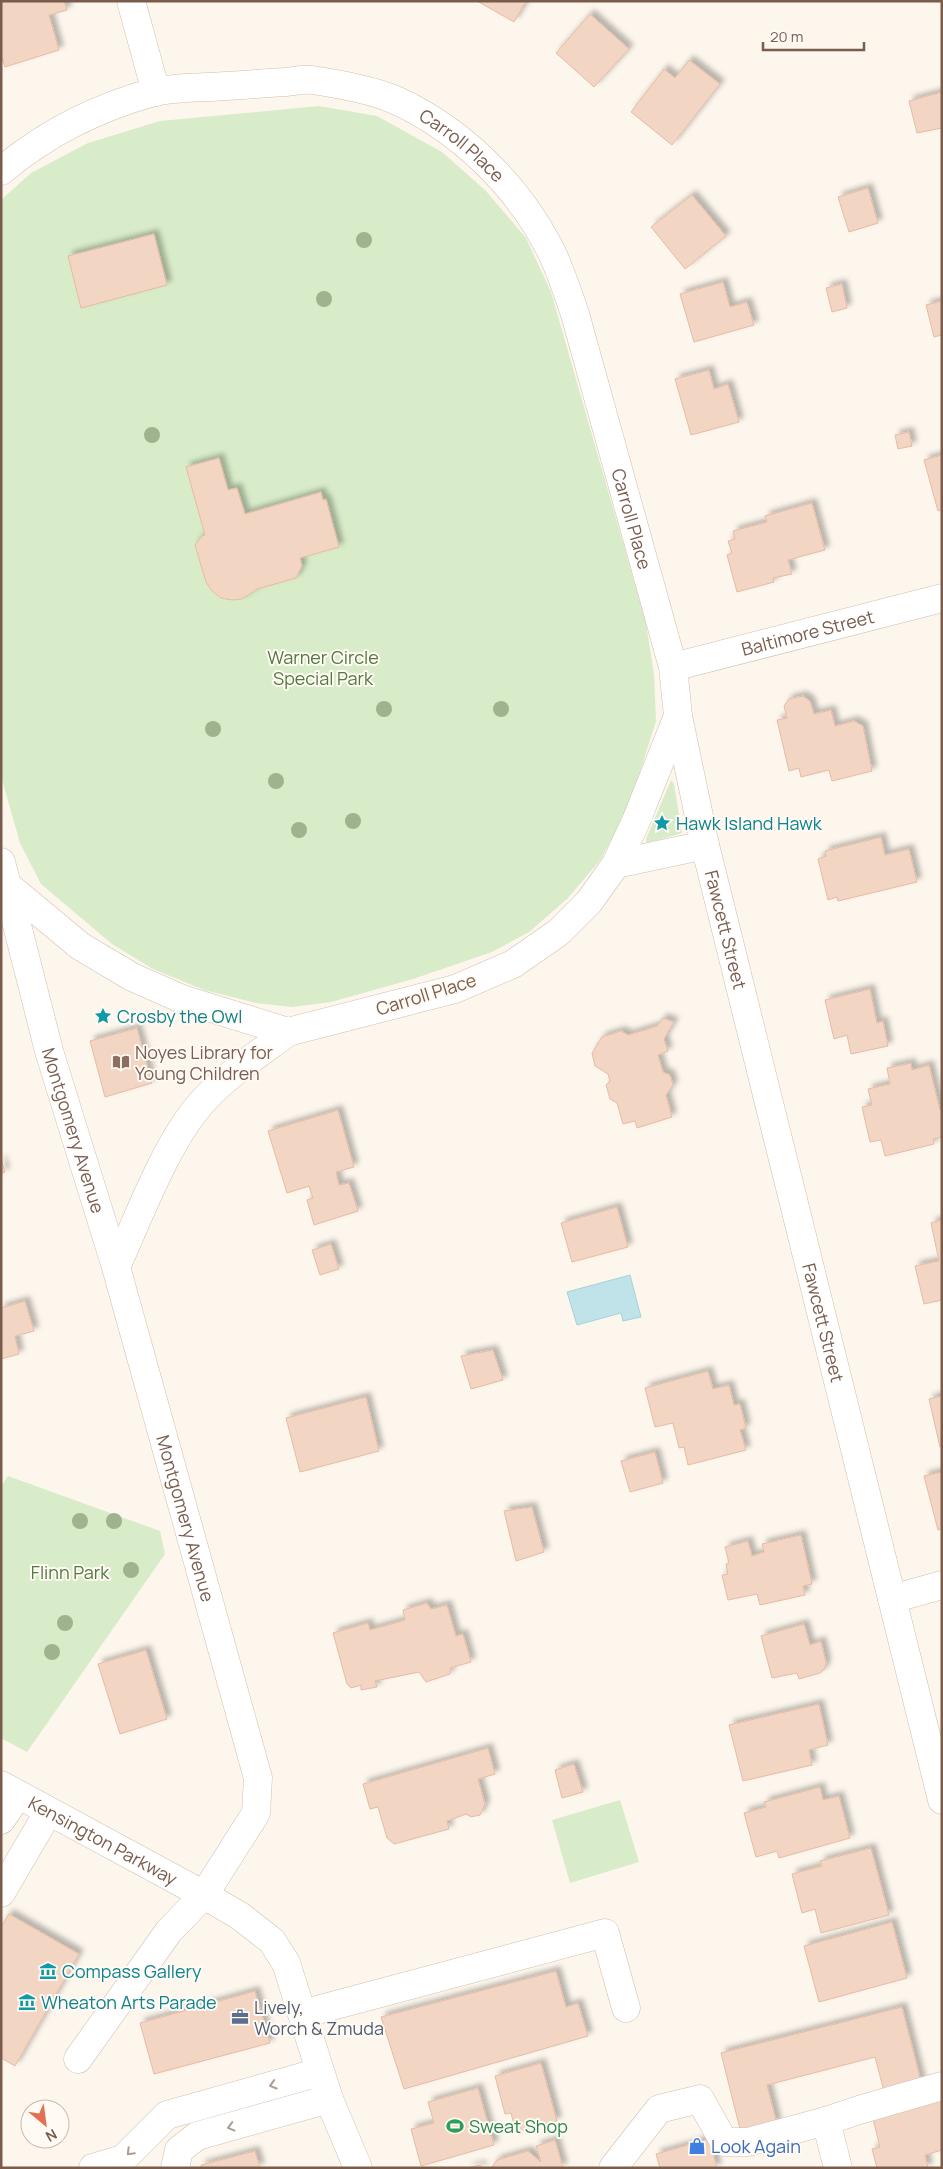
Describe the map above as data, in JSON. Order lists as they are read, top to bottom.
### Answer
{
  "streets": {
    "street": [
      "Carroll Place",
      "Baltimore Street",
      "Fawcett Street",
      "Montgomery Avenue",
      "Kensington Parkway"
    ]
  },
  "crossings": [
    ["Carroll Place", "Baltimore Street"],
    ["Carroll Place", "Fawcett Street"],
    ["Carroll Place", "Montgomery Avenue"],
    ["Montgomery Avenue", "Kensington Parkway"]
  ],
  "parks": ["Warner Circle Special Park", "Flinn Park"],
  "places": {
    "place": ["Hawk Island Hawk", "Crosby the Owl"],
    "library": ["Noyes Library for Young Children"],
    "museum": ["Compass Gallery", "Wheaton Arts Parade"],
    "office": ["Lively, Worch & Zmuda"],
    "sports": ["Sweat Shop"],
    "shop": ["Look Again"]
  },
  "scale_bar": "20 m",
  "north": "bottom right"
}
